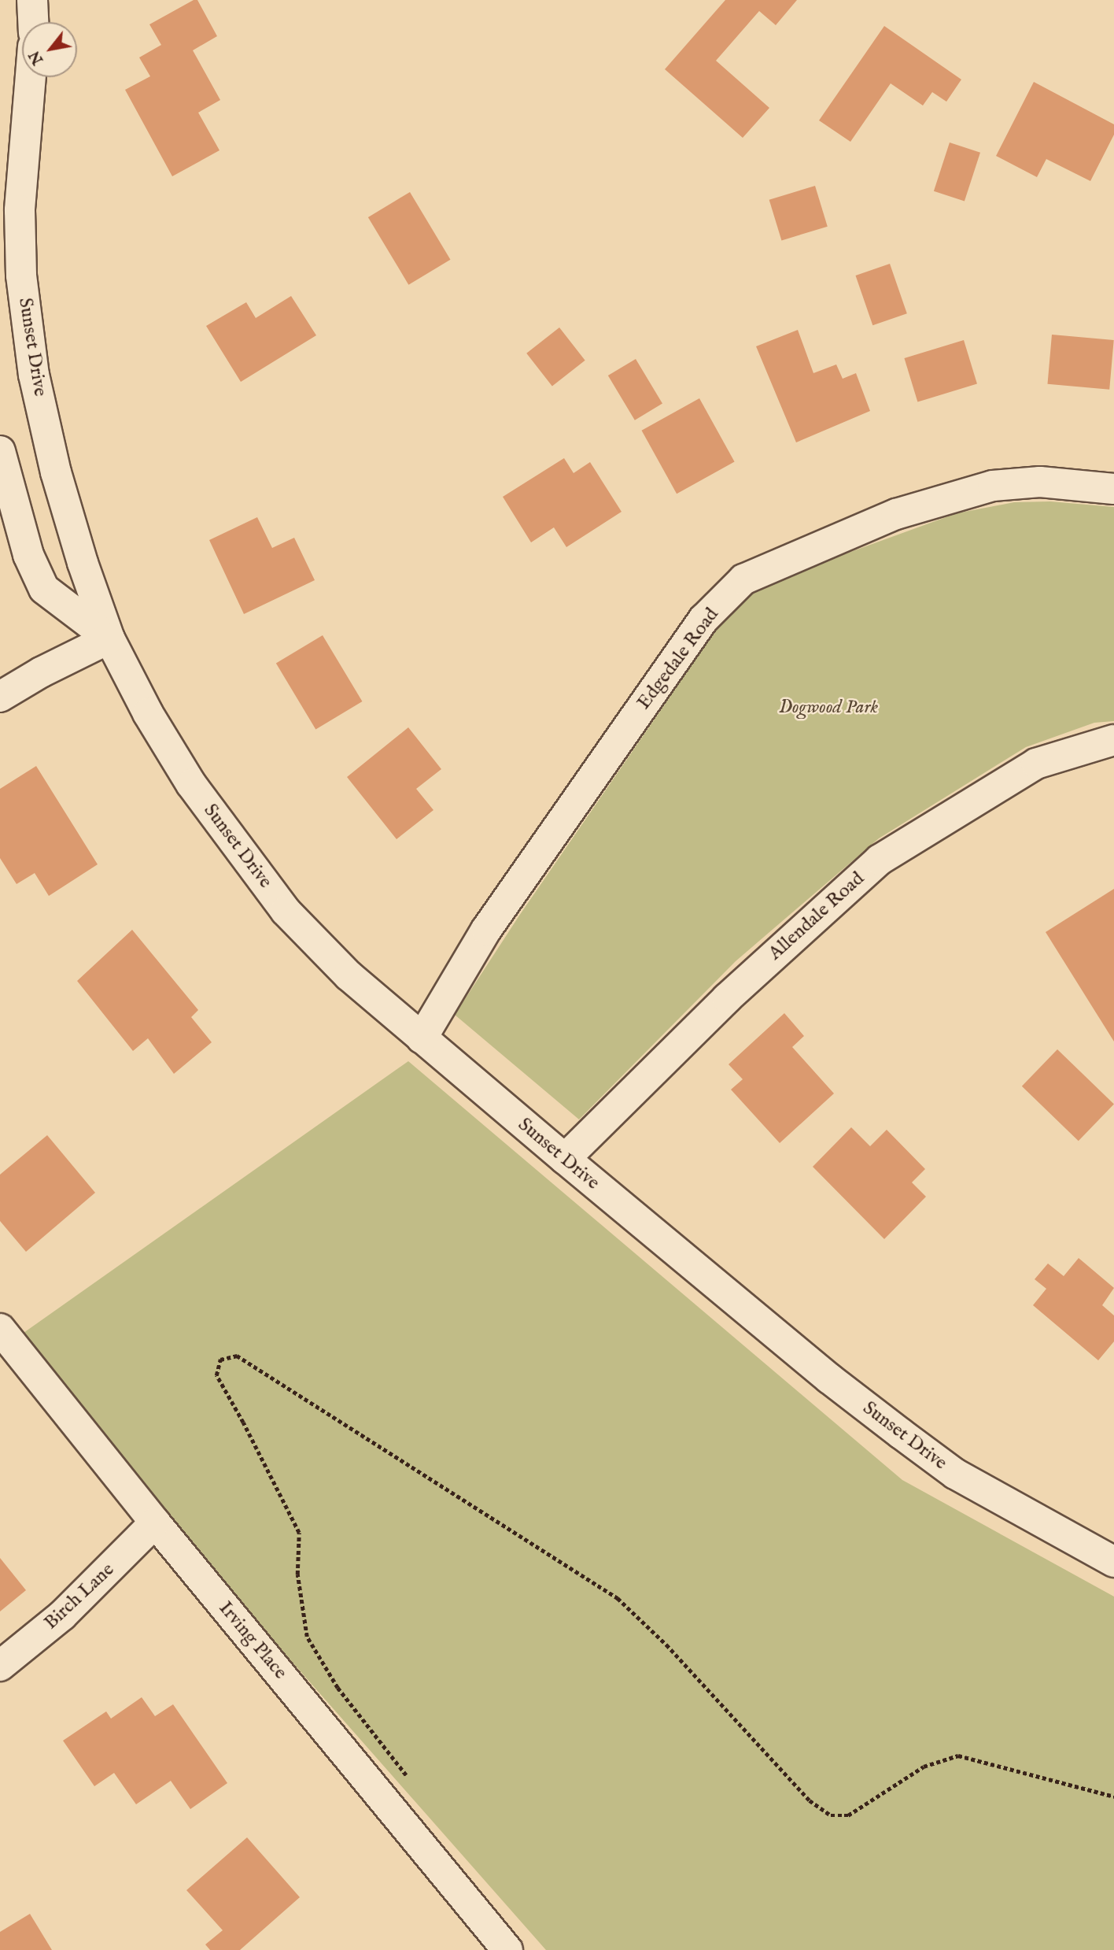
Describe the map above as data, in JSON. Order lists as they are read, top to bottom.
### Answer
{
  "streets": {
    "street": [
      "Sunset Drive",
      "Edgedale Road",
      "Allendale Road",
      "Birch Lane",
      "Irving Place"
    ]
  },
  "crossings": [
    ["Sunset Drive", "Edgedale Road"],
    ["Sunset Drive", "Allendale Road"],
    ["Birch Lane", "Irving Place"]
  ],
  "parks": ["Dogwood Park"],
  "north": "bottom left"
}
